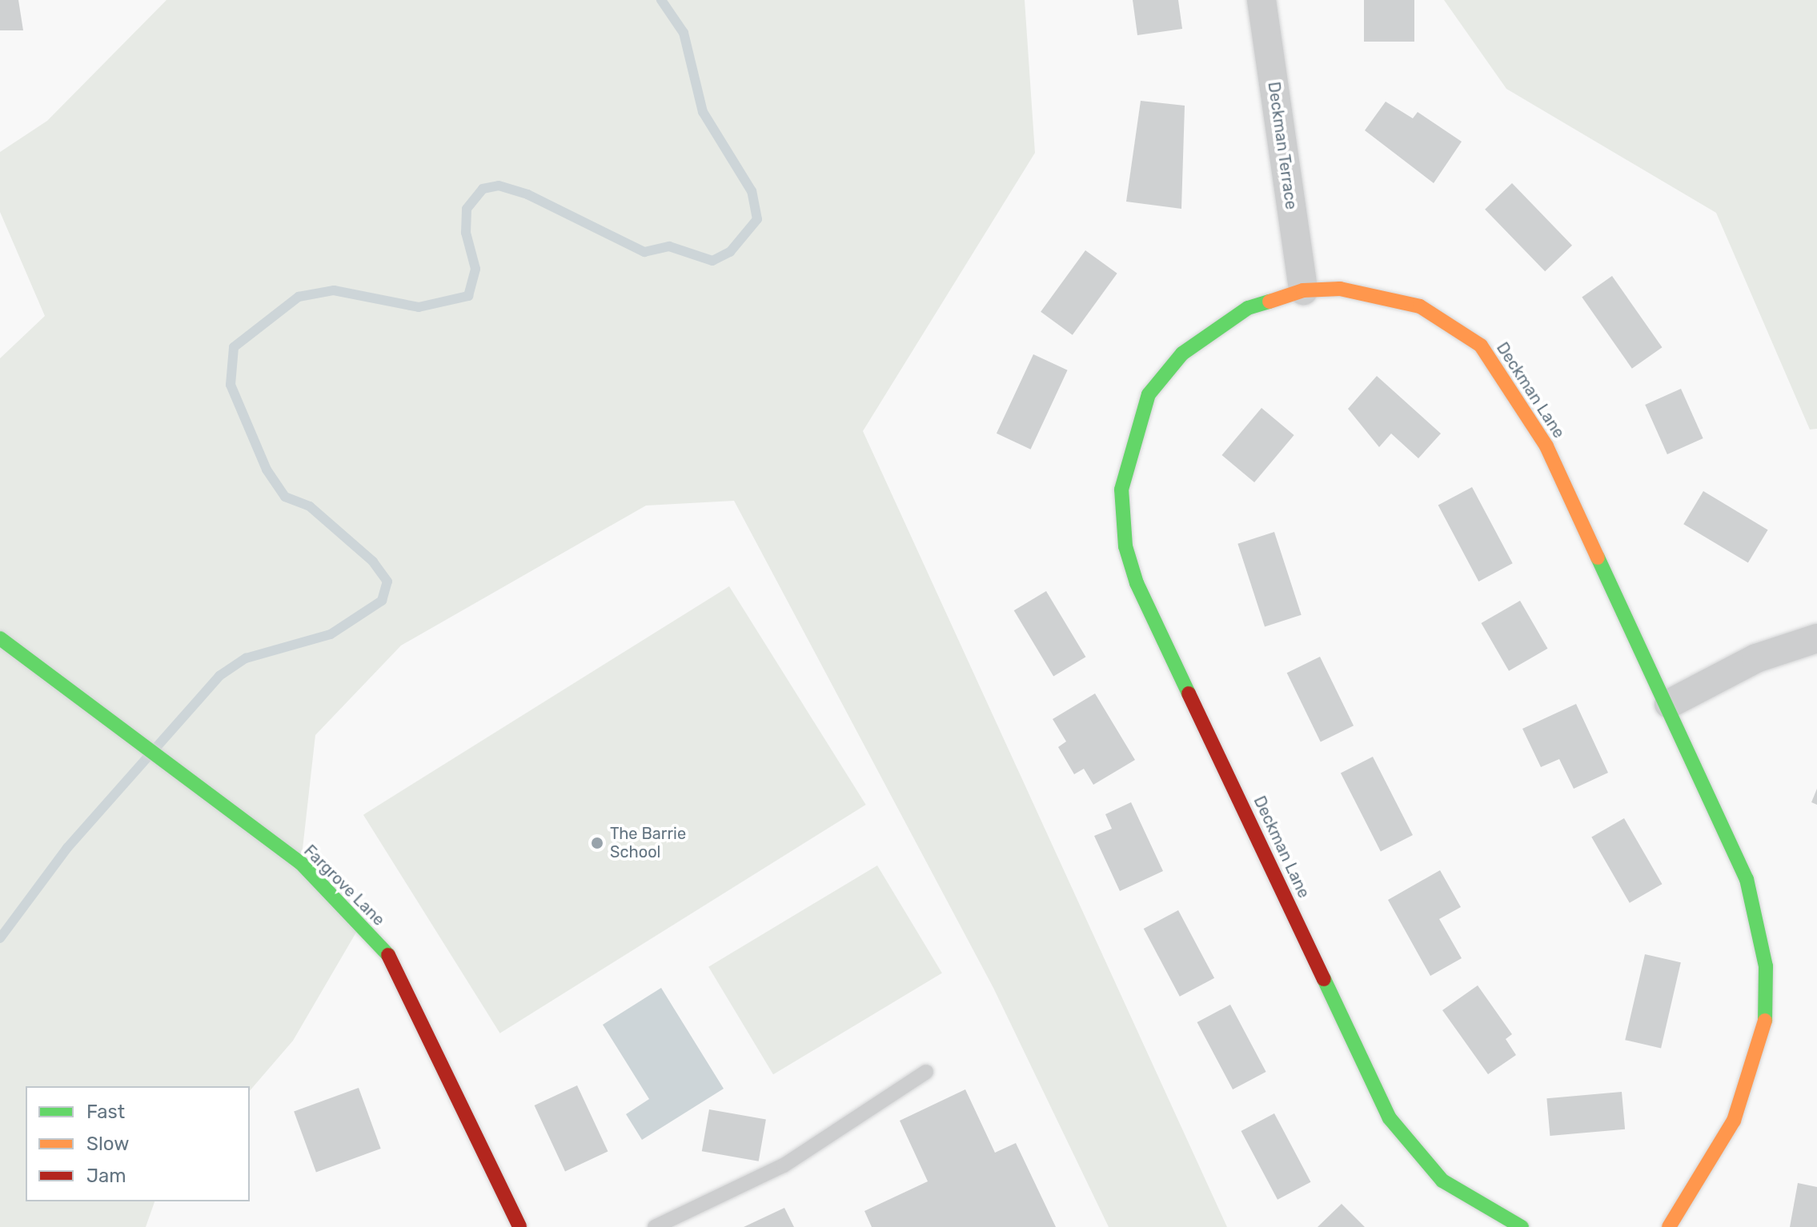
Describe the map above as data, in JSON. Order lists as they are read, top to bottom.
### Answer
{
  "streets": {
    "street": ["Deckman Terrace", "Deckman Lane", "Fargrove Lane"]
  },
  "crossings": [
    ["Deckman Terrace", "Deckman Lane"]
  ],
  "places": ["The Barrie School"],
  "legend": ["Fast", "Slow", "Jam"]
}
